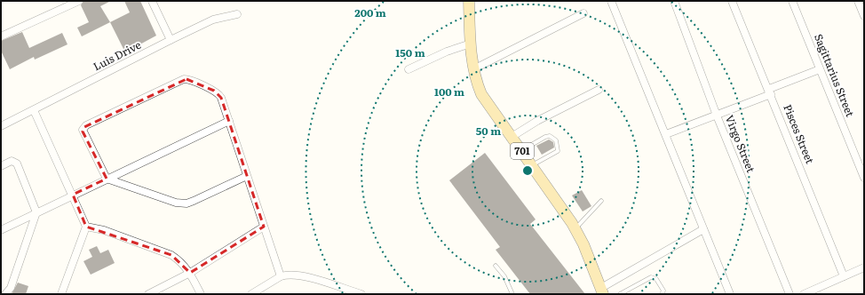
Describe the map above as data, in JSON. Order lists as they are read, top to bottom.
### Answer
{
  "streets": {
    "main road": ["701"],
    "street": [
      "Luis Drive",
      "Sagittarius Street",
      "Pisces Street",
      "Virgo Street"
    ]
  },
  "rings": [
    "200 m",
    "150 m",
    "100 m",
    "50 m"
  ]
}
